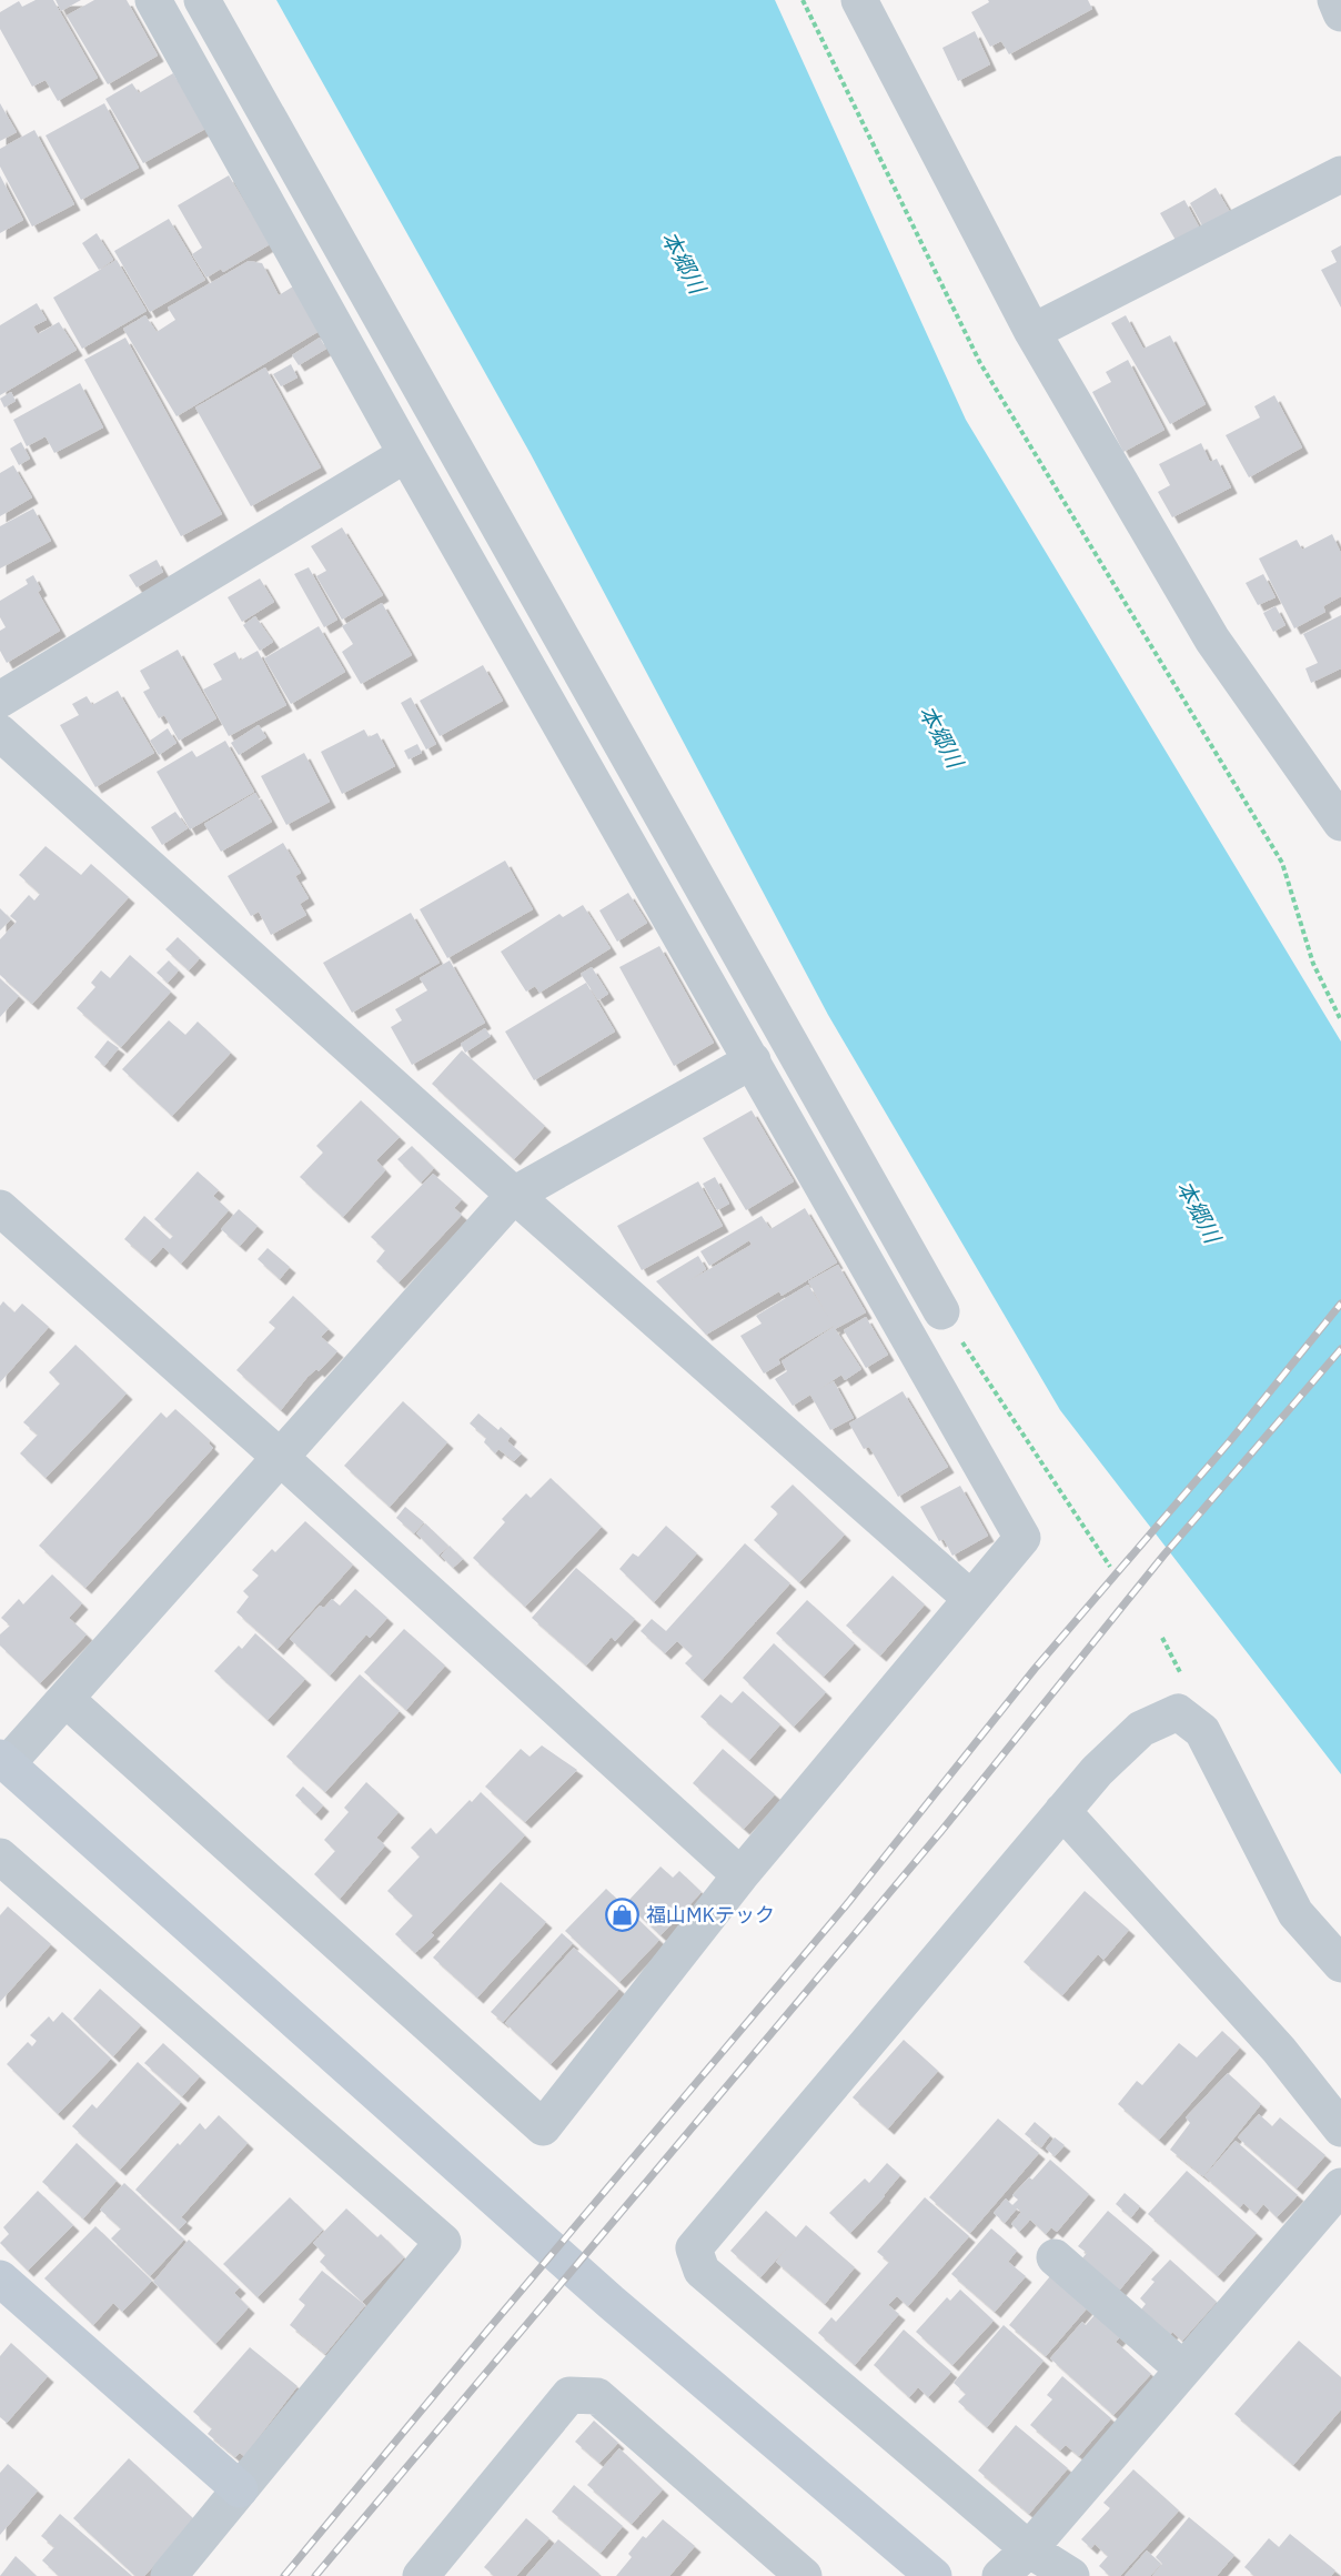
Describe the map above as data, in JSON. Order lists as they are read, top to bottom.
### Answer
{
  "water": ["本郷川"],
  "places": {
    "shop": ["福山MKテック"]
  }
}
